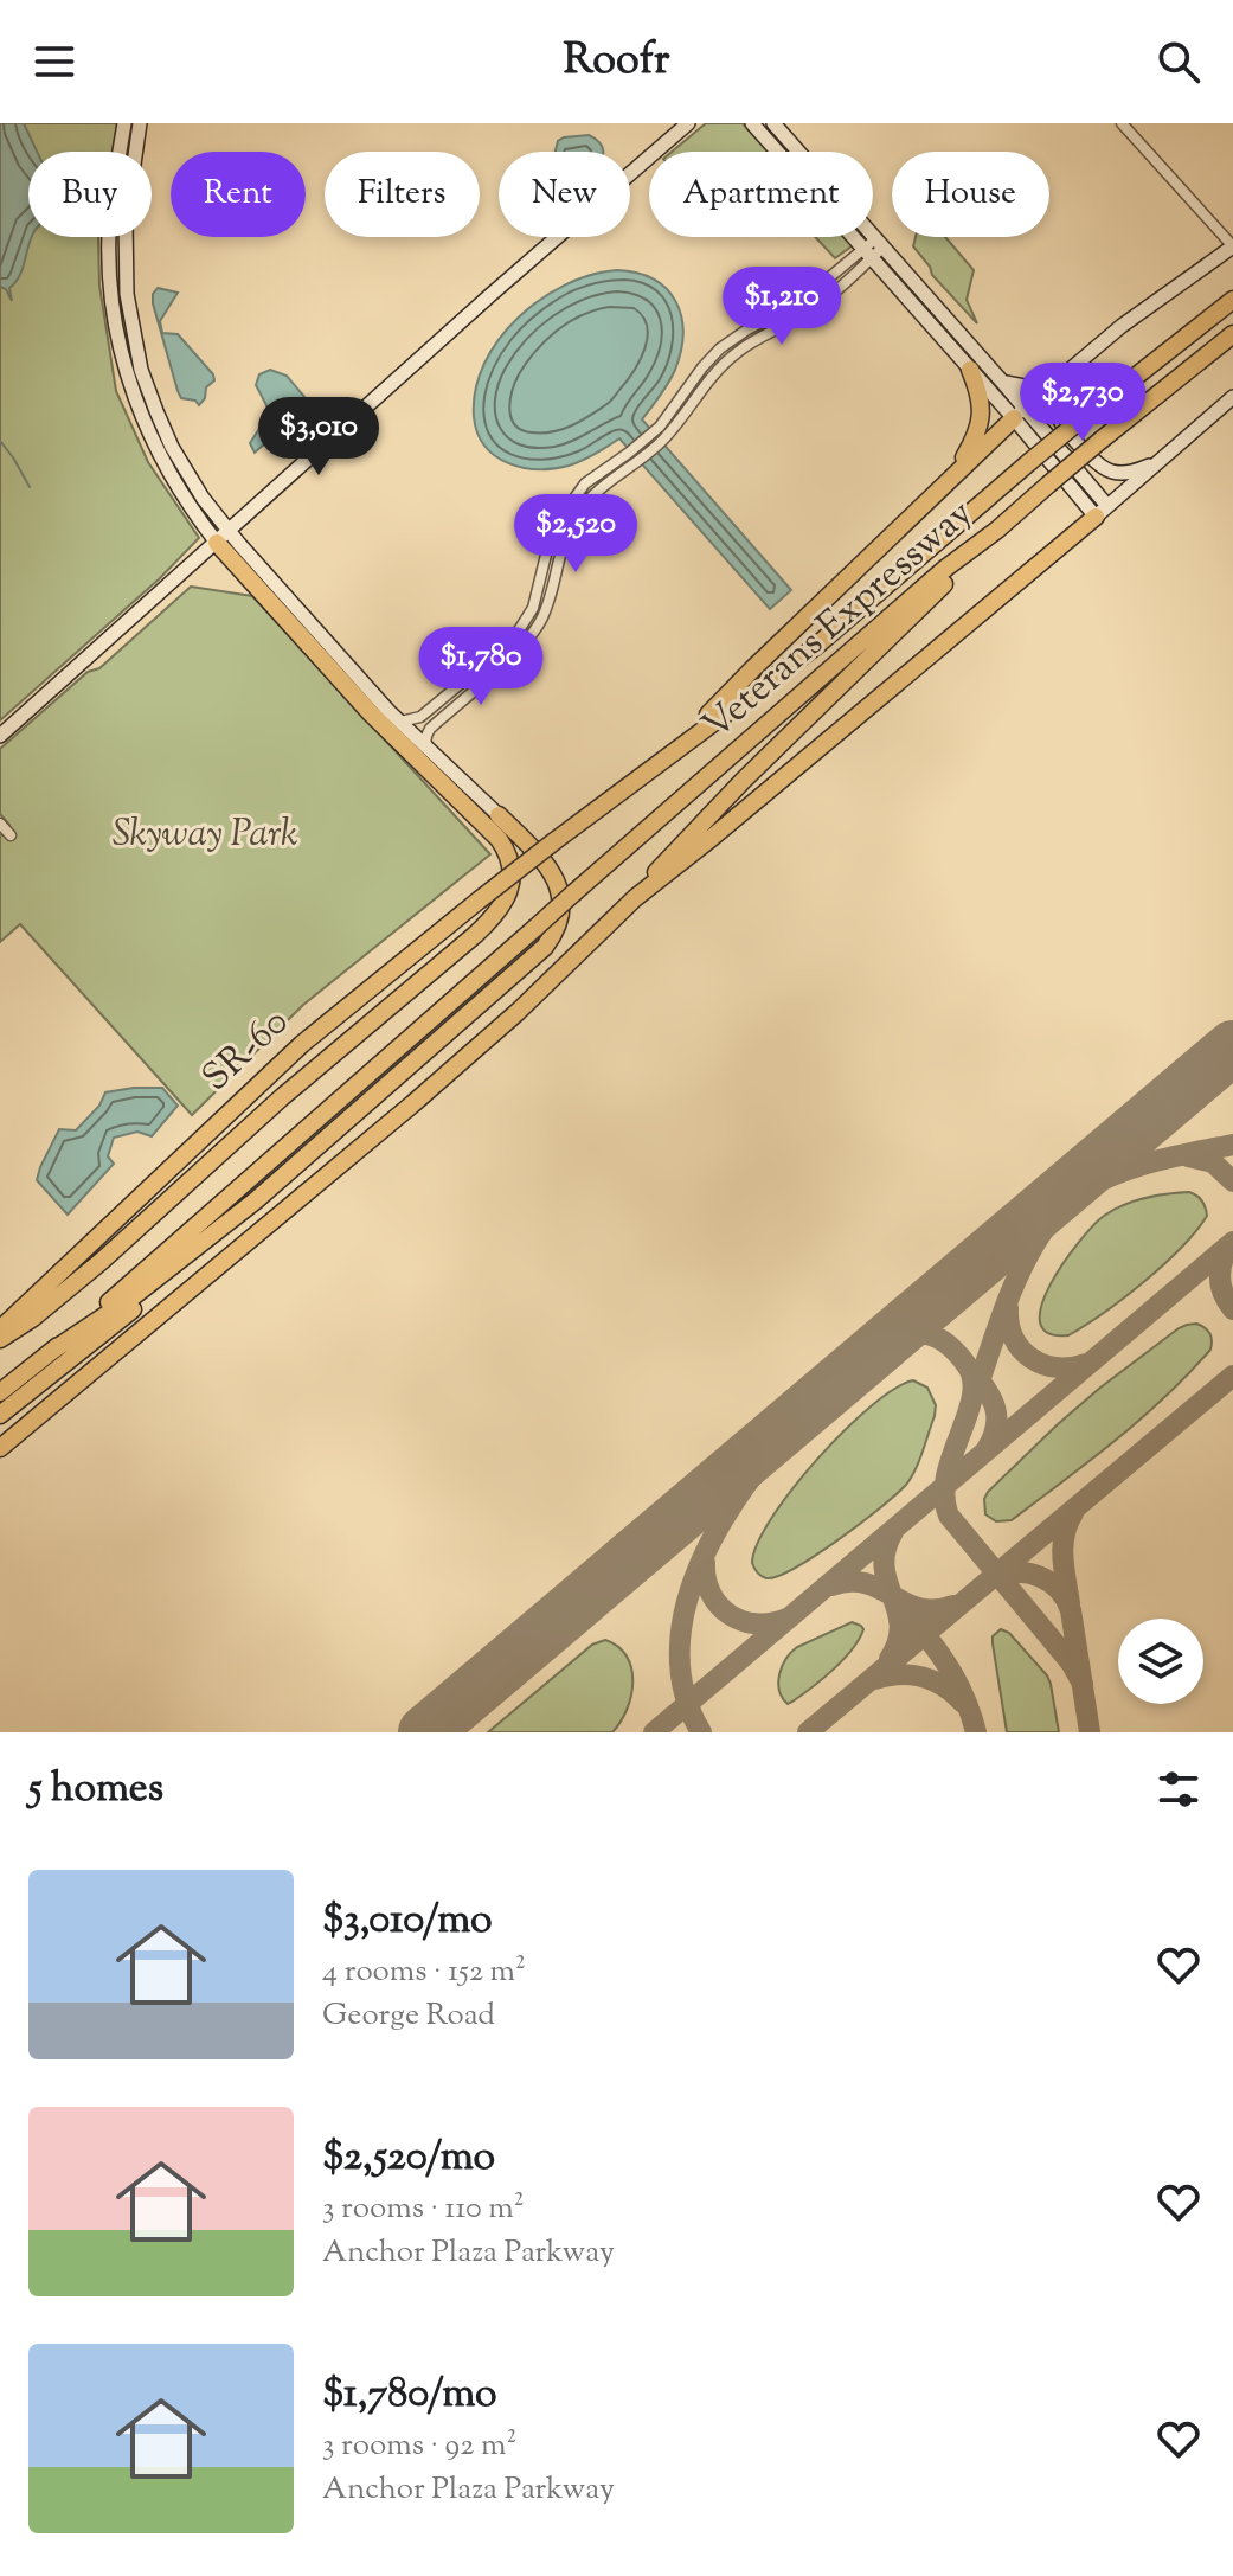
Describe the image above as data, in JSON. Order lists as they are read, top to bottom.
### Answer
{
  "streets": {
    "highway": ["Veterans Expressway", "SR-60"]
  },
  "crossings": [
    ["Veterans Expressway", "SR-60"]
  ],
  "parks": ["Skyway Park"],
  "page": {
    "header": "Roofr",
    "chip": [
      "Buy",
      "Rent",
      "Filters",
      "New",
      "Apartment",
      "House"
    ],
    "price": [
      "$1,210",
      "$2,730",
      "$3,010",
      "$2,520",
      "$1,780"
    ],
    "heading": "5 homes",
    "list": [
      {
        "name": "$3,010/mo",
        "note": "4 rooms · 152 m² · George Road"
      },
      {
        "name": "$2,520/mo",
        "note": "3 rooms · 110 m² · Anchor Plaza Parkway"
      },
      {
        "name": "$1,780/mo",
        "note": "3 rooms · 92 m² · Anchor Plaza Parkway"
      }
    ]
  }
}
